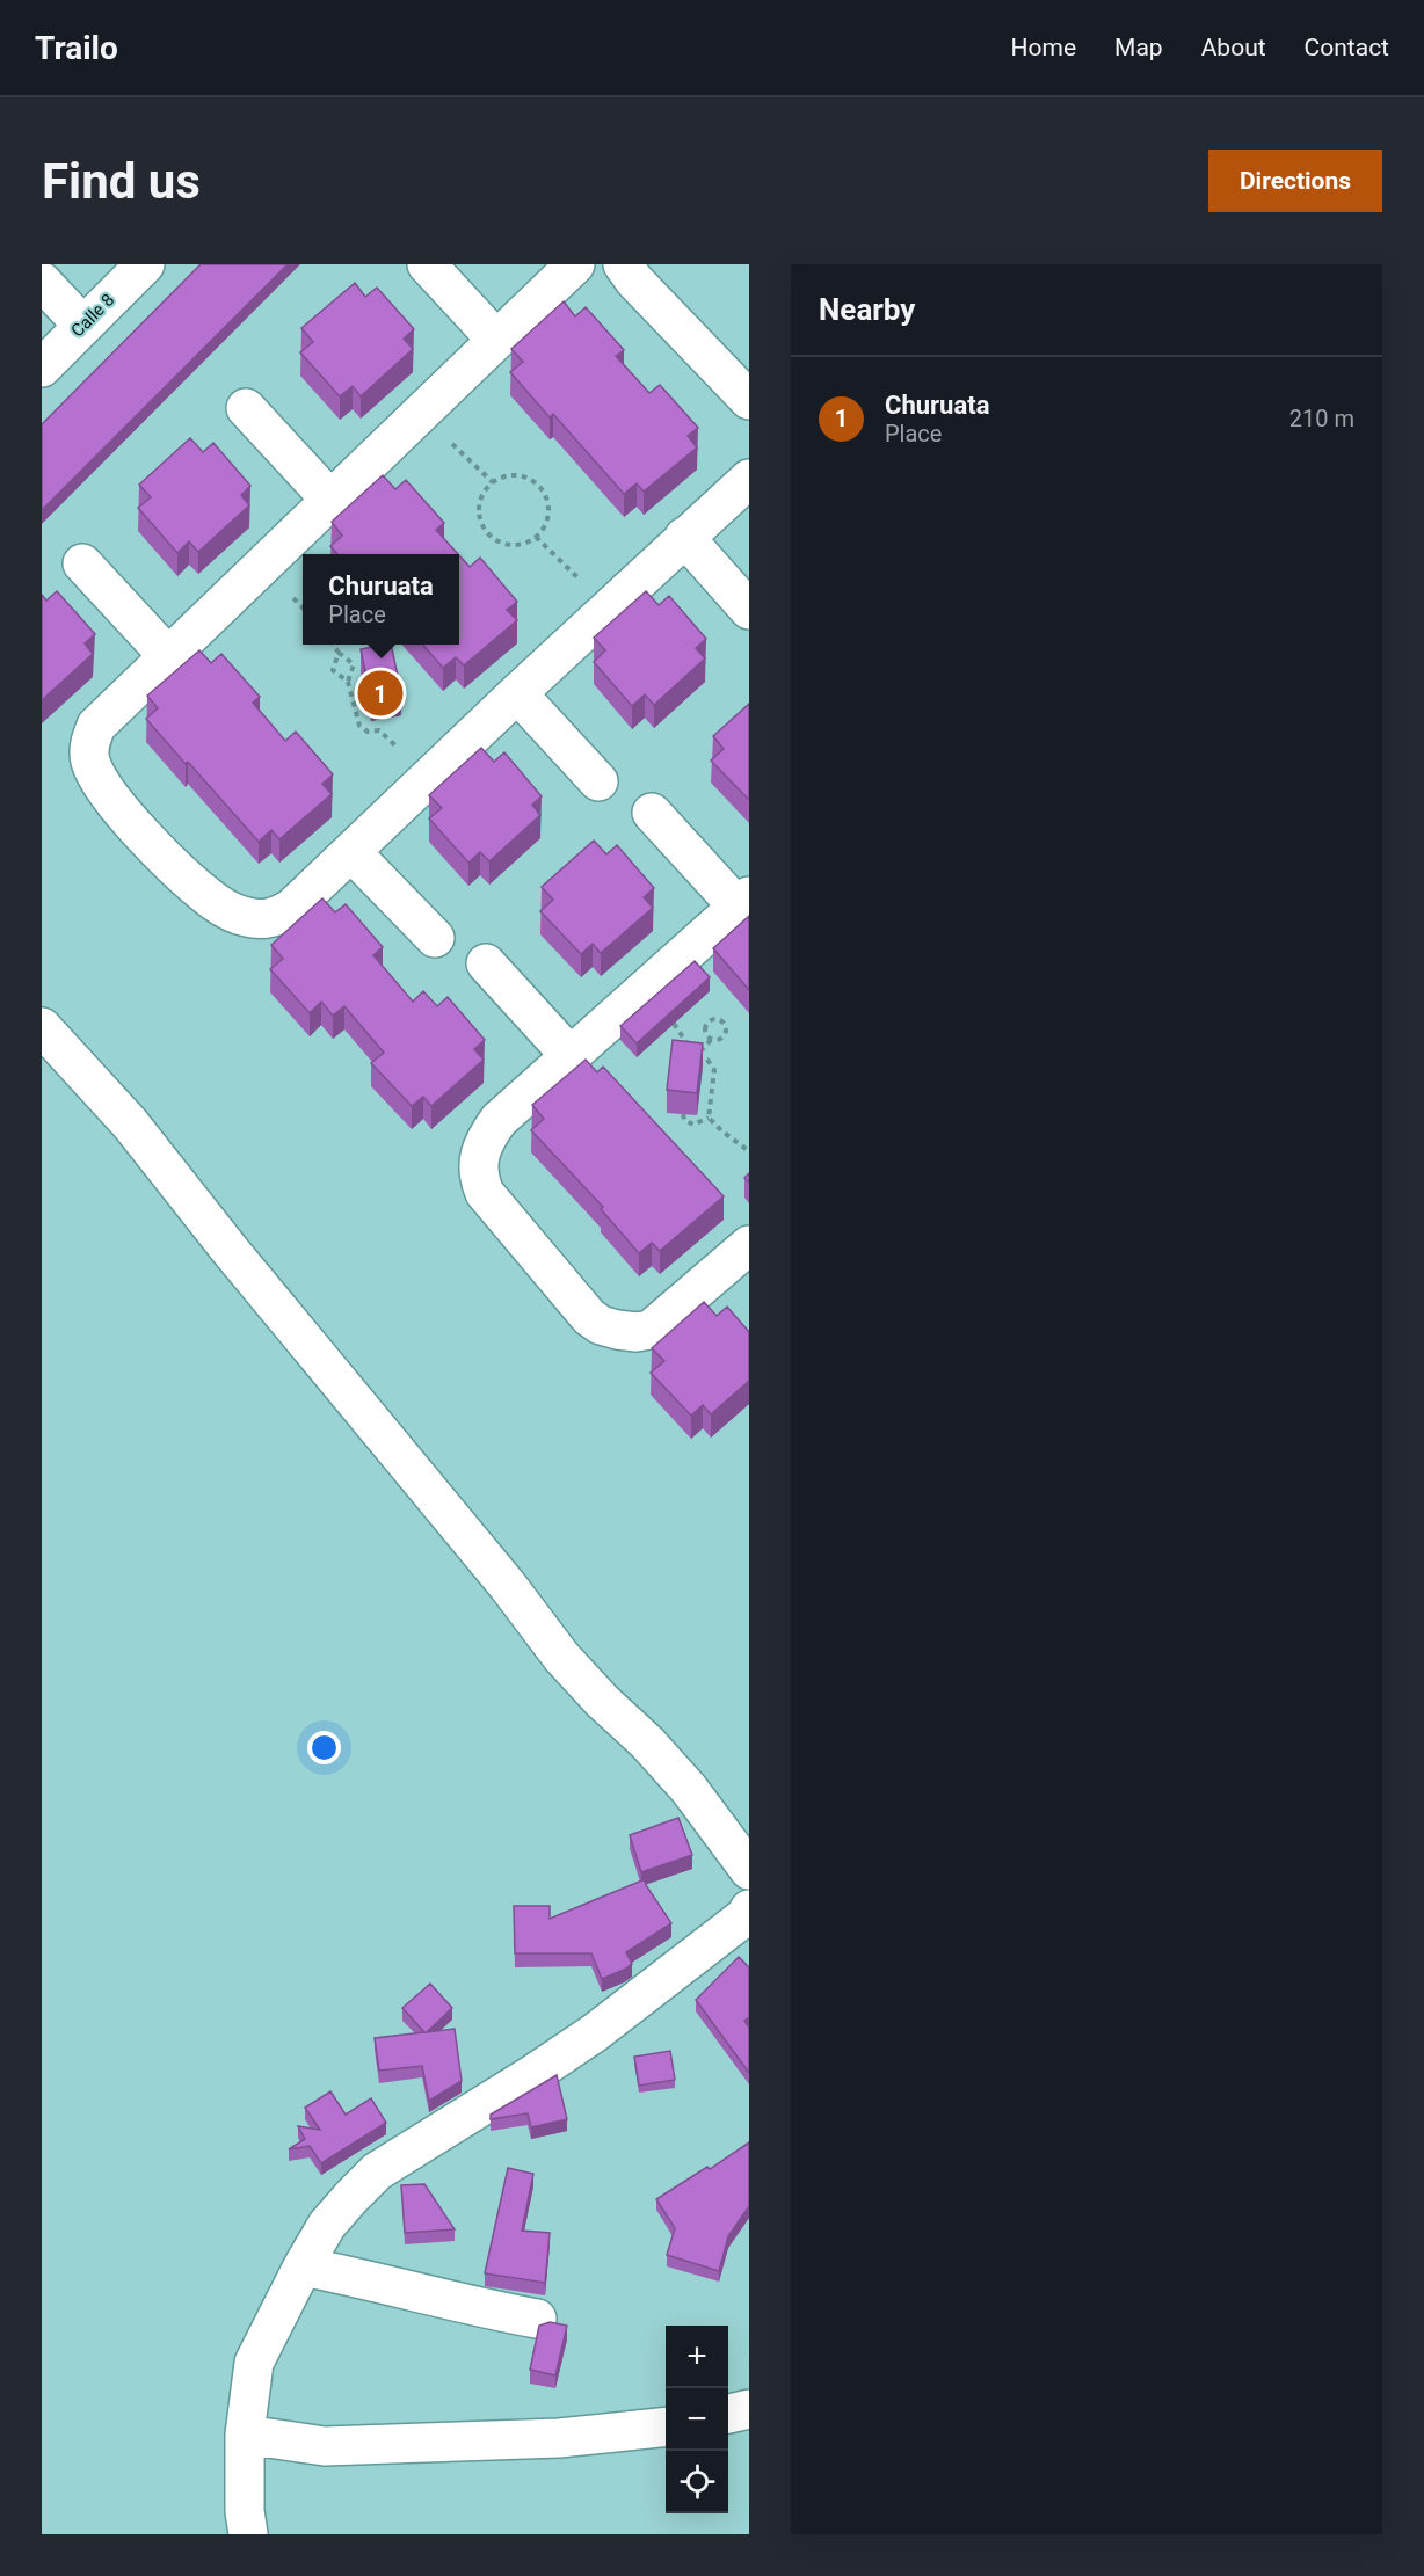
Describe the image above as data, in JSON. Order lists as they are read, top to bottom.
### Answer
{
  "streets": {
    "street": ["Calle 8"]
  },
  "page": {
    "header": "Trailo",
    "nav": [
      "Home",
      "Map",
      "About",
      "Contact"
    ],
    "buttons": "Directions",
    "title": "Find us",
    "heading": "Nearby",
    "list": [
      {
        "mark": "1",
        "name": "Churuata",
        "note": "Place",
        "value": "210 m"
      }
    ],
    "popup": ["Churuata", "Place"],
    "pins": "1",
    "map_buttons": ["+", "−"]
  }
}
